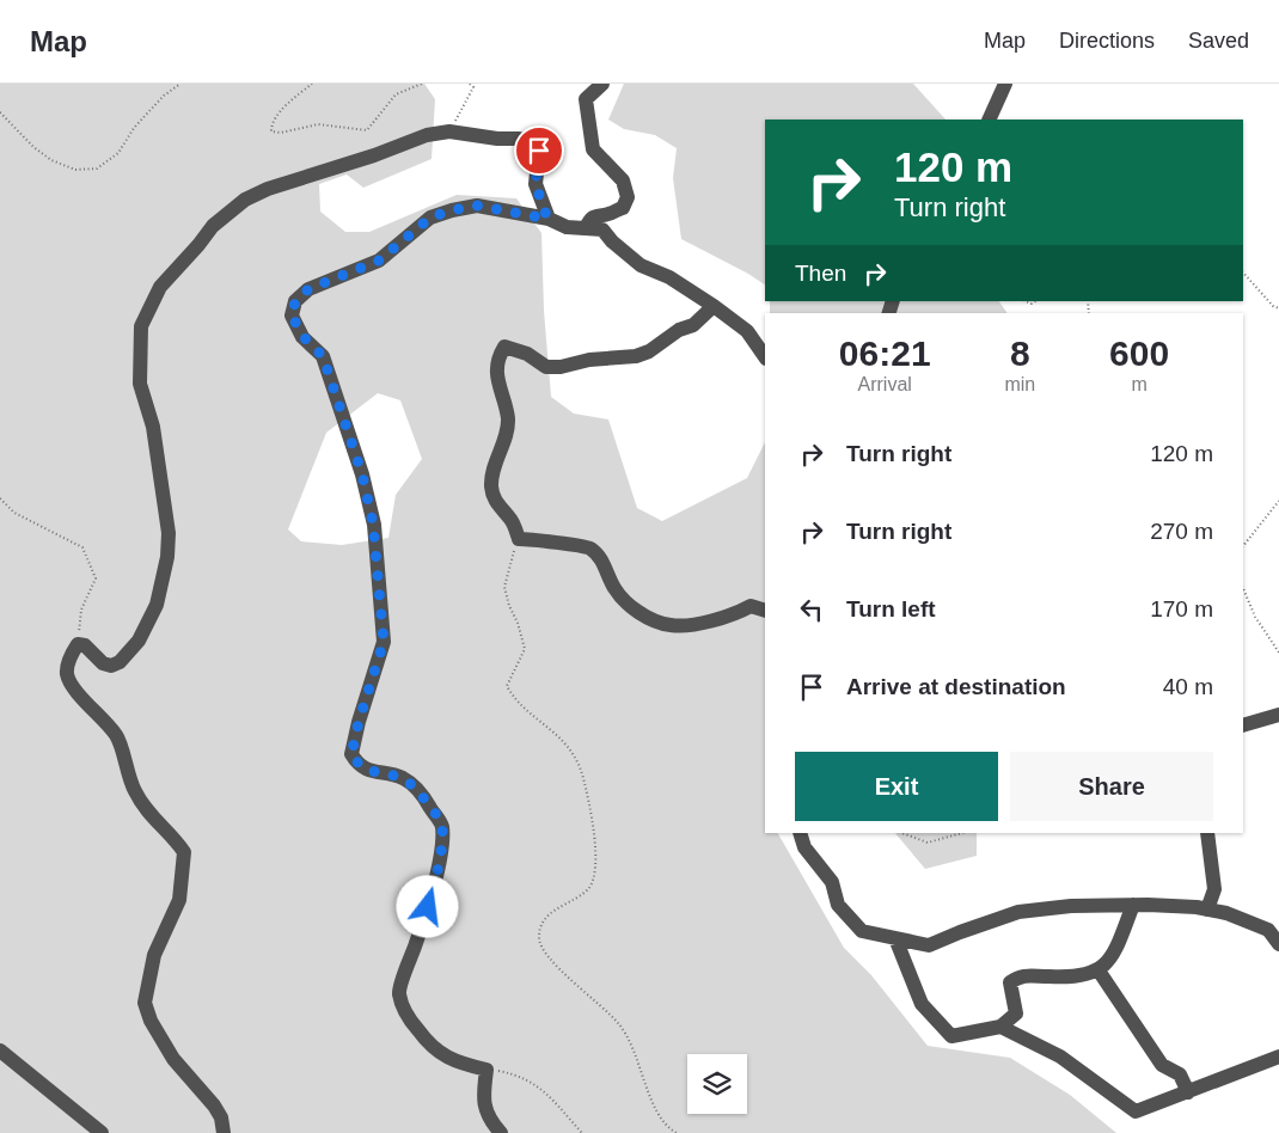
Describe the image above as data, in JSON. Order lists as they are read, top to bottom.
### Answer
{
  "page": {
    "header": "Map",
    "nav": ["Map", "Directions", "Saved"],
    "turn": ["120 m", "Turn right"],
    "then": "Then",
    "eta": [
      "06:21",
      "Arrival",
      "8",
      "min",
      "600",
      "m"
    ],
    "list": [
      {
        "name": "Turn right",
        "value": "120 m"
      },
      {
        "name": "Turn right",
        "value": "270 m"
      },
      {
        "name": "Turn left",
        "value": "170 m"
      },
      {
        "name": "Arrive at destination",
        "value": "40 m"
      }
    ],
    "buttons": ["Exit", "Share"]
  }
}
